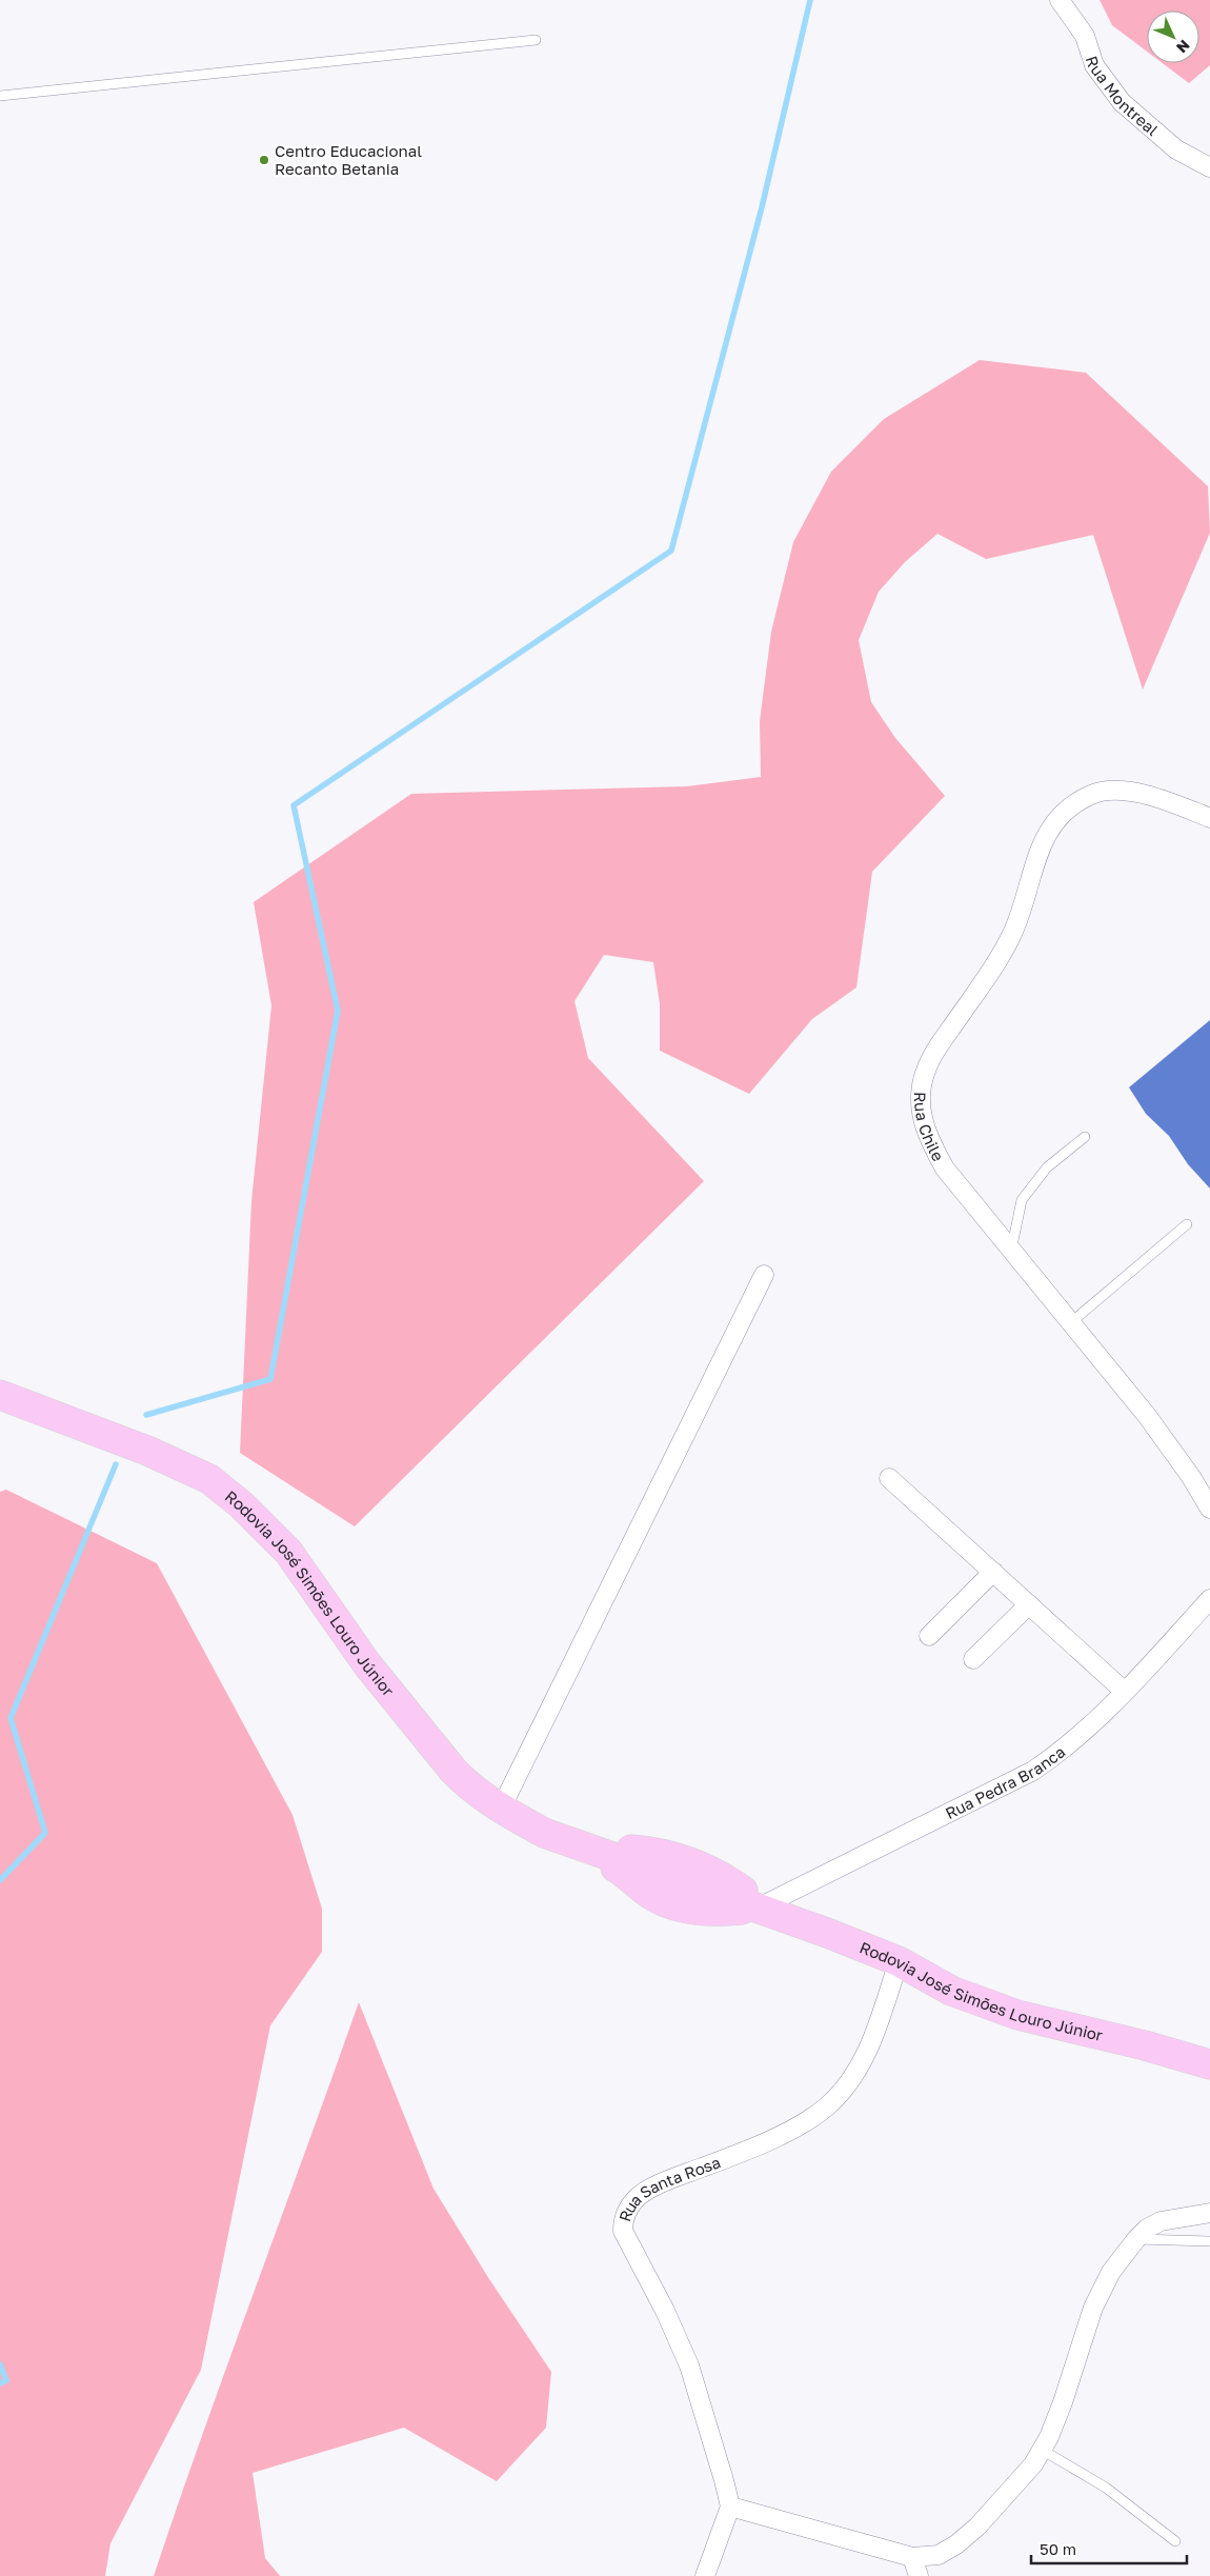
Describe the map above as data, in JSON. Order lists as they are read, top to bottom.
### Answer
{
  "streets": {
    "main road": ["Rodovia José Simões Louro Júnior"],
    "street": [
      "Rua Montreal",
      "Rua Chile",
      "Rua Pedra Branca",
      "Rua Santa Rosa"
    ]
  },
  "crossings": [
    ["Rodovia José Simões Louro Júnior", "Rua Pedra Branca"],
    ["Rodovia José Simões Louro Júnior", "Rua Santa Rosa"]
  ],
  "places": ["Centro Educacional Recanto Betania"],
  "scale_bar": "50 m",
  "north": "bottom right"
}
